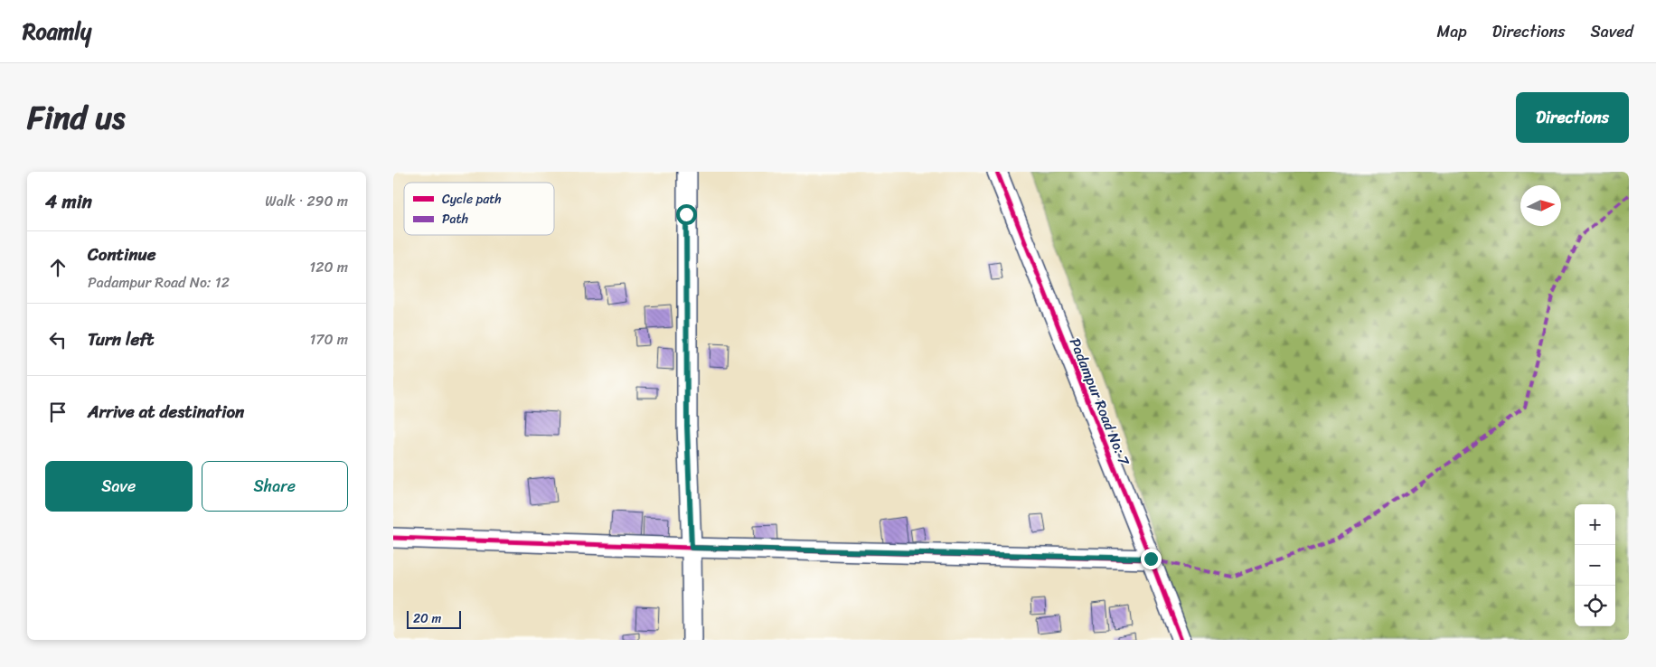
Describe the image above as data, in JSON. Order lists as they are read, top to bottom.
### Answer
{
  "streets": {
    "street": ["Padampur Road No: 7"]
  },
  "legend": ["Cycle path", "Path"],
  "scale_bar": "20 m",
  "north": "right",
  "page": {
    "header": "Roamly",
    "nav": ["Map", "Directions", "Saved"],
    "title": "Find us",
    "buttons": [
      "Directions",
      ["Save", "Share"]
    ],
    "heading": ["4 min", "Walk · 290 m"],
    "list": [
      ["Continue", "Padampur Road No: 12", "120 m"],
      ["Turn left", "170 m"],
      "Arrive at destination"
    ],
    "map_buttons": ["+", "−"],
    "scale": "20 m"
  }
}
